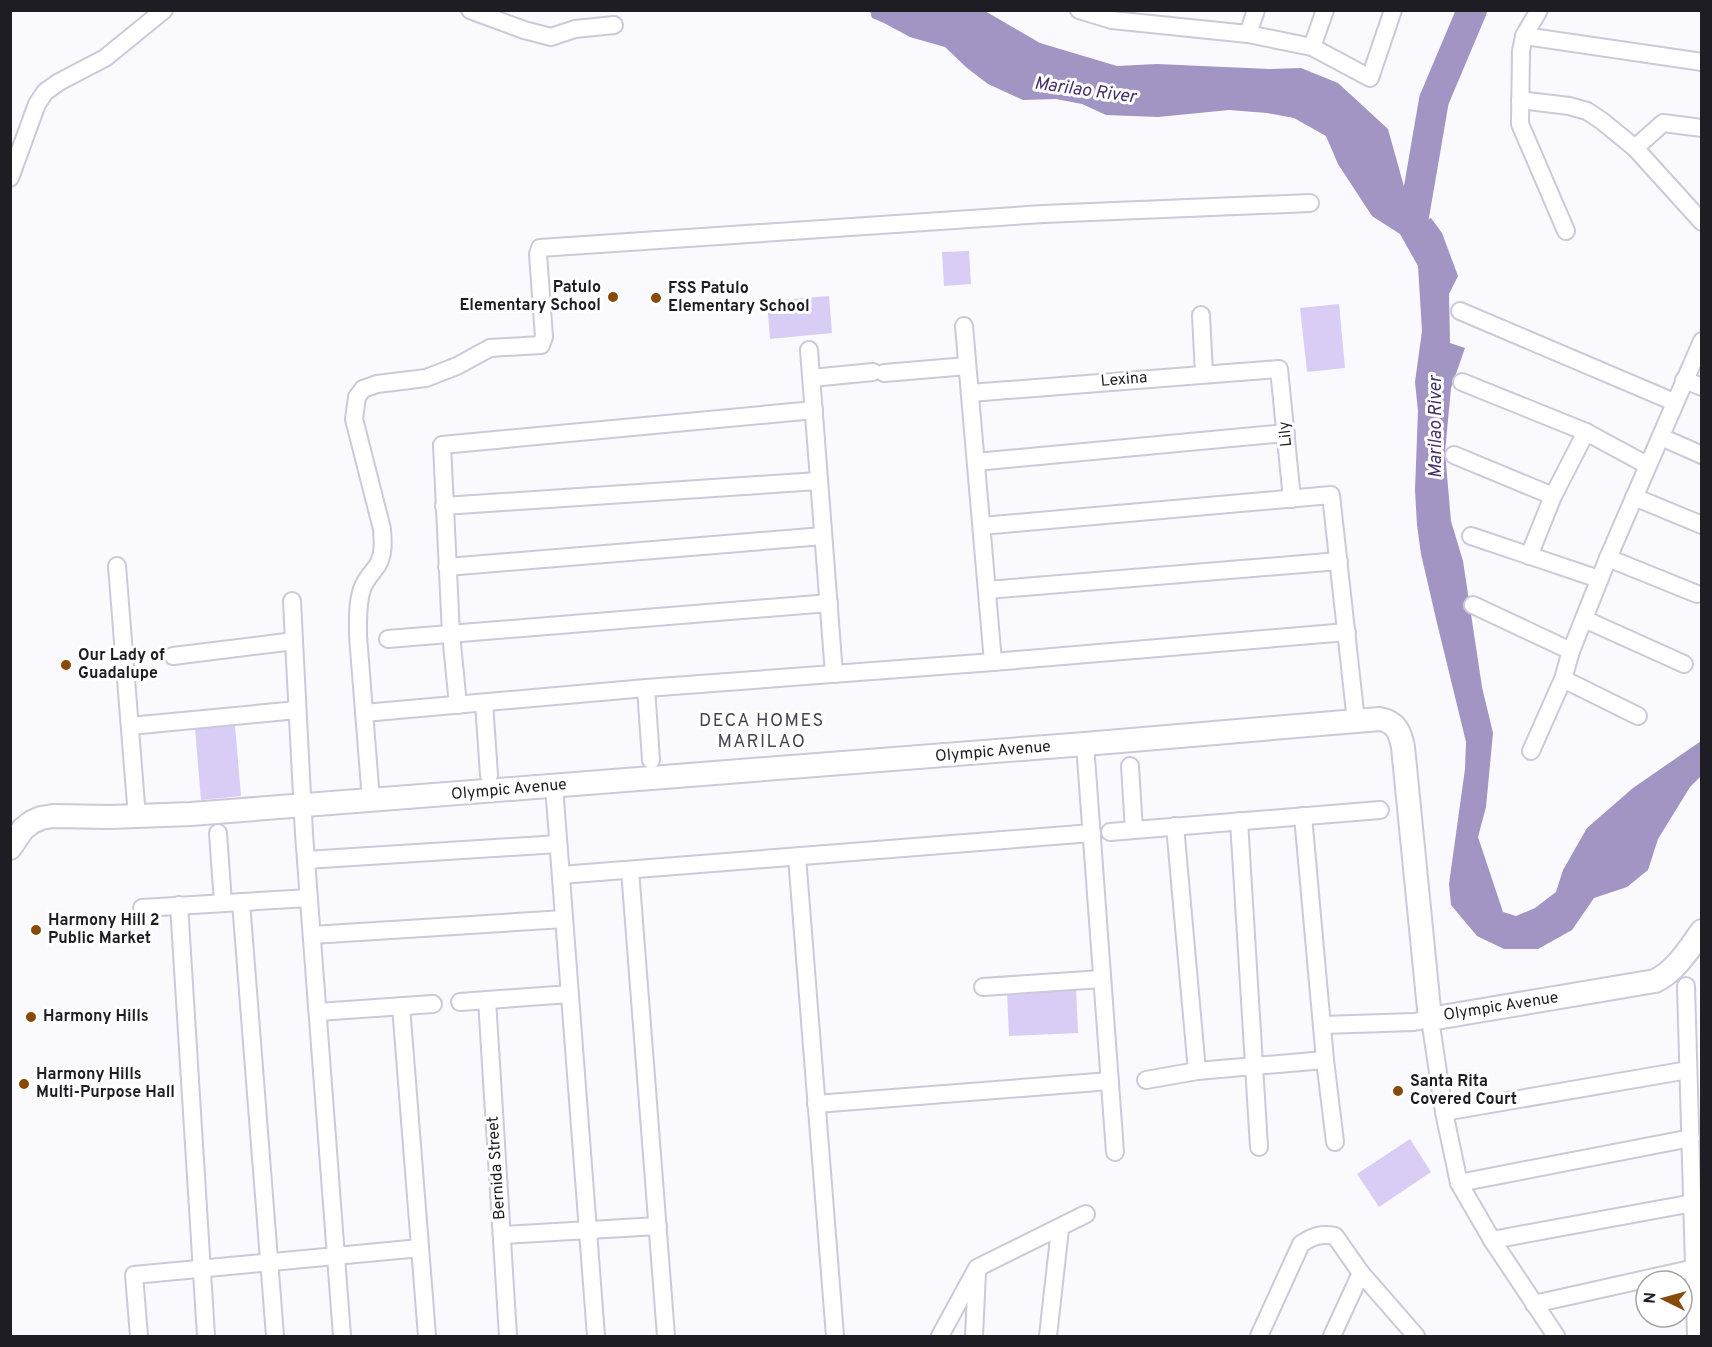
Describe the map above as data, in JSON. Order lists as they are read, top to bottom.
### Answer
{
  "streets": {
    "street": [
      "Lexina",
      "Lily",
      "Olympic Avenue",
      "Bernida Street"
    ]
  },
  "crossings": [
    ["Lexina", "Lily"]
  ],
  "districts": ["DECA HOMES MARILAO"],
  "water": ["Marilao River"],
  "places": [
    "Patulo Elementary School",
    "FSS Patulo Elementary School",
    "Our Lady of Guadalupe",
    "Harmony Hill 2 Public Market",
    "Harmony Hills",
    "Harmony Hills Multi-Purpose Hall",
    "Santa Rita Covered Court"
  ],
  "north": "left"
}
